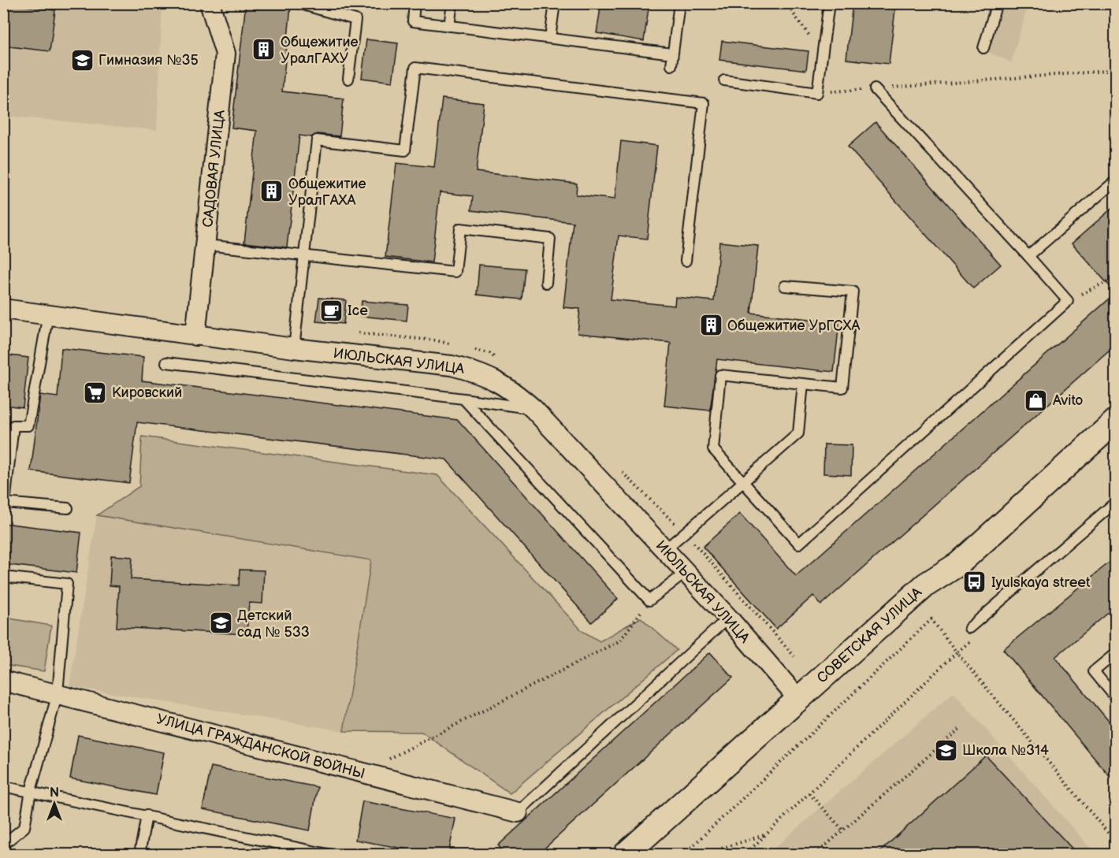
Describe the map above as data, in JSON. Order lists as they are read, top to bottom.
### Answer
{
  "streets": {
    "street": [
      "САДОВАЯ УЛИЦА",
      "ИЮЛЬСКАЯ УЛИЦА",
      "СОВЕТСКАЯ УЛИЦА",
      "УЛИЦА ГРАЖДАНСКОЙ ВОЙНЫ"
    ]
  },
  "crossings": [
    ["САДОВАЯ УЛИЦА", "ИЮЛЬСКАЯ УЛИЦА"],
    ["ИЮЛЬСКАЯ УЛИЦА", "СОВЕТСКАЯ УЛИЦА"]
  ],
  "places": {
    "building": ["Общежитие УралГАХУ", "Общежитие УралГАХА", "Общежитие УрГСХА"],
    "school or university": ["Гимназия №35", "Детский сад № 533", "Школа №314"],
    "cafe": ["Ice"],
    "supermarket": ["Кировский"],
    "shop": ["Avito"],
    "bus stop": ["Iyulskaya street"]
  },
  "north": "top"
}
